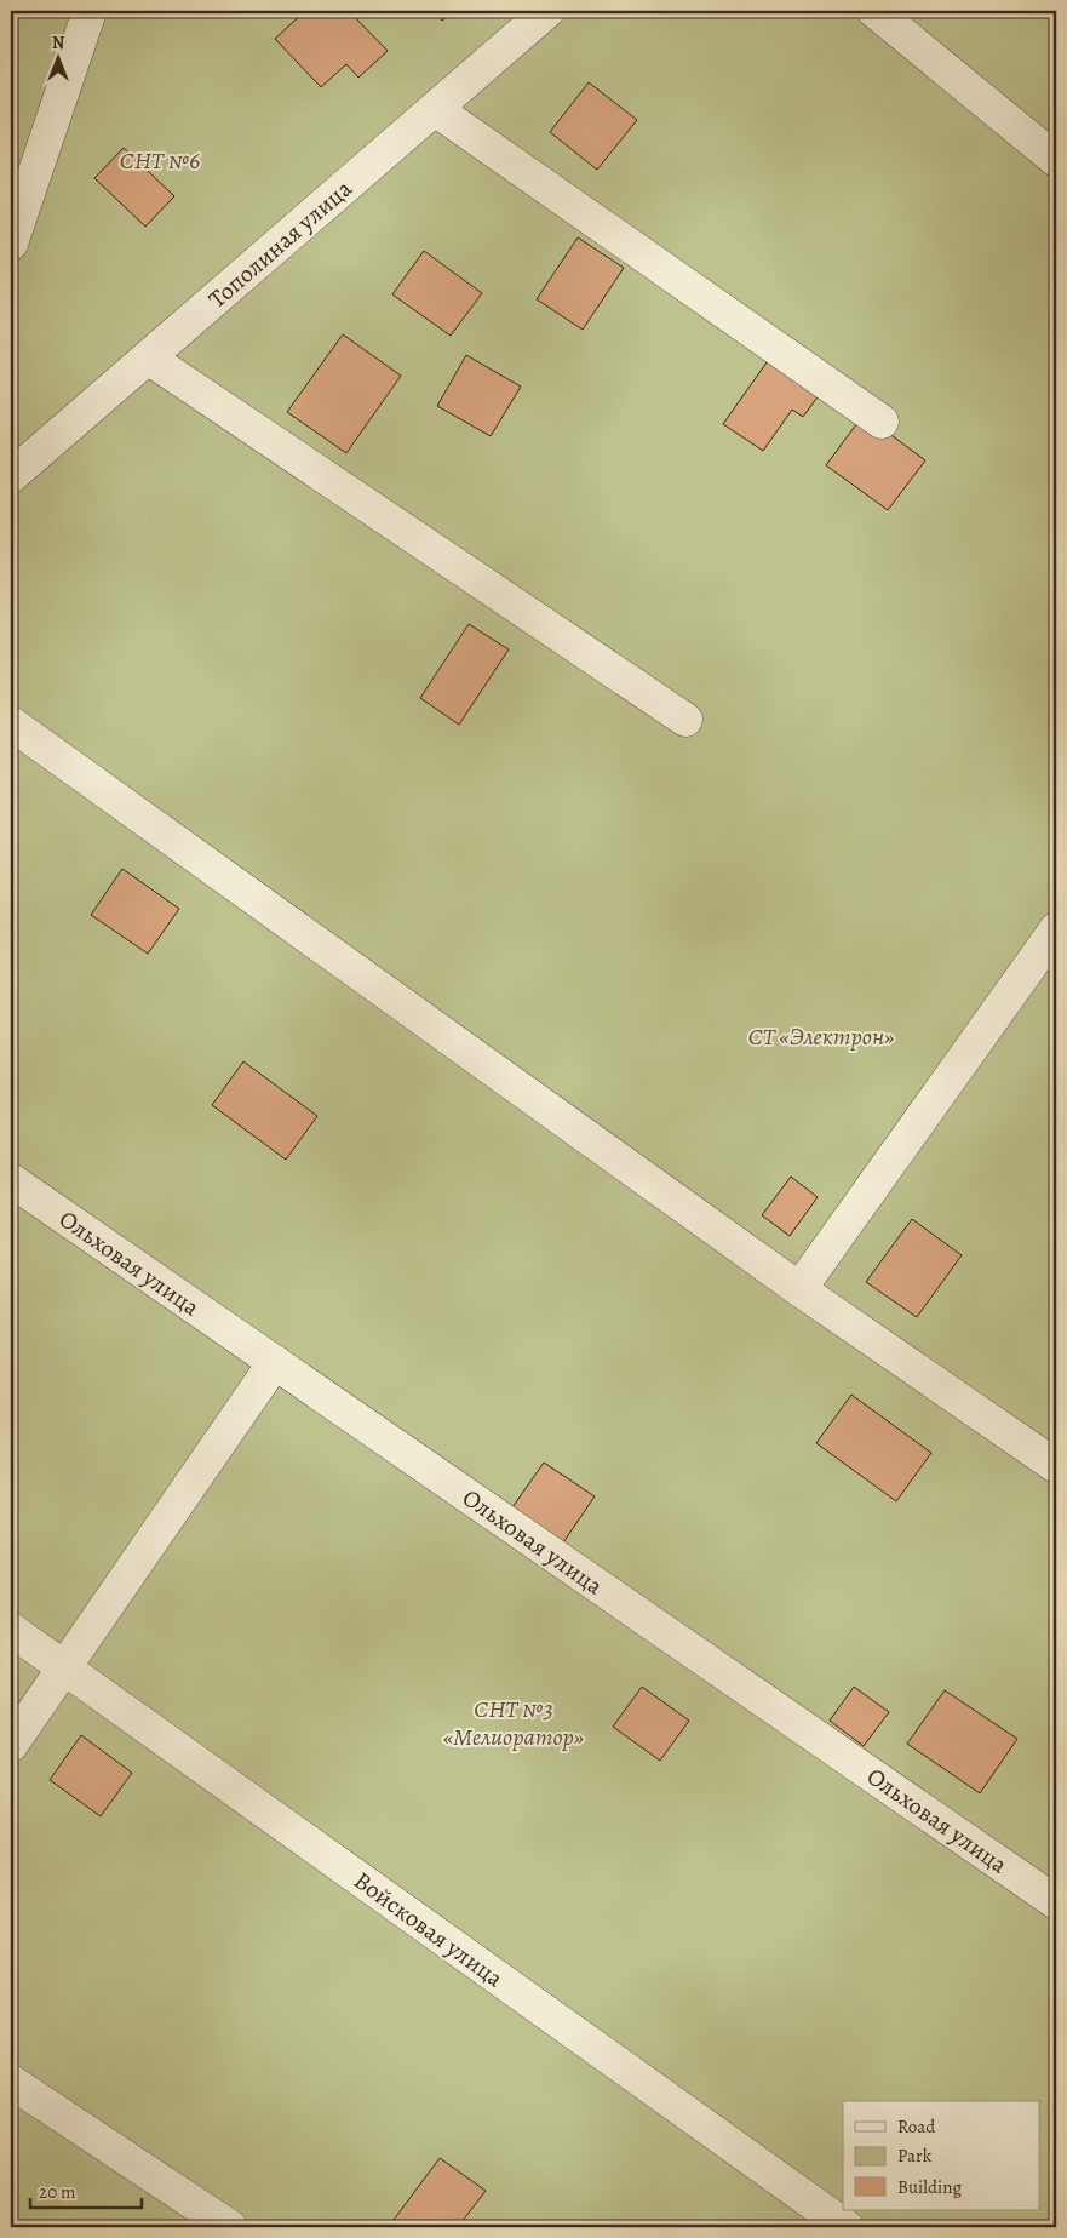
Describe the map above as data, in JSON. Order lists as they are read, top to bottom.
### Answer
{
  "streets": {
    "street": ["Тополиная улица", "Ольховая улица", "Войсковая улица"]
  },
  "parks": ["СНТ №6", "СТ «Электрон»", "СНТ №3 «Мелиоратор»"],
  "legend": ["Road", "Park", "Building"],
  "scale_bar": "20 m",
  "north": "top"
}
